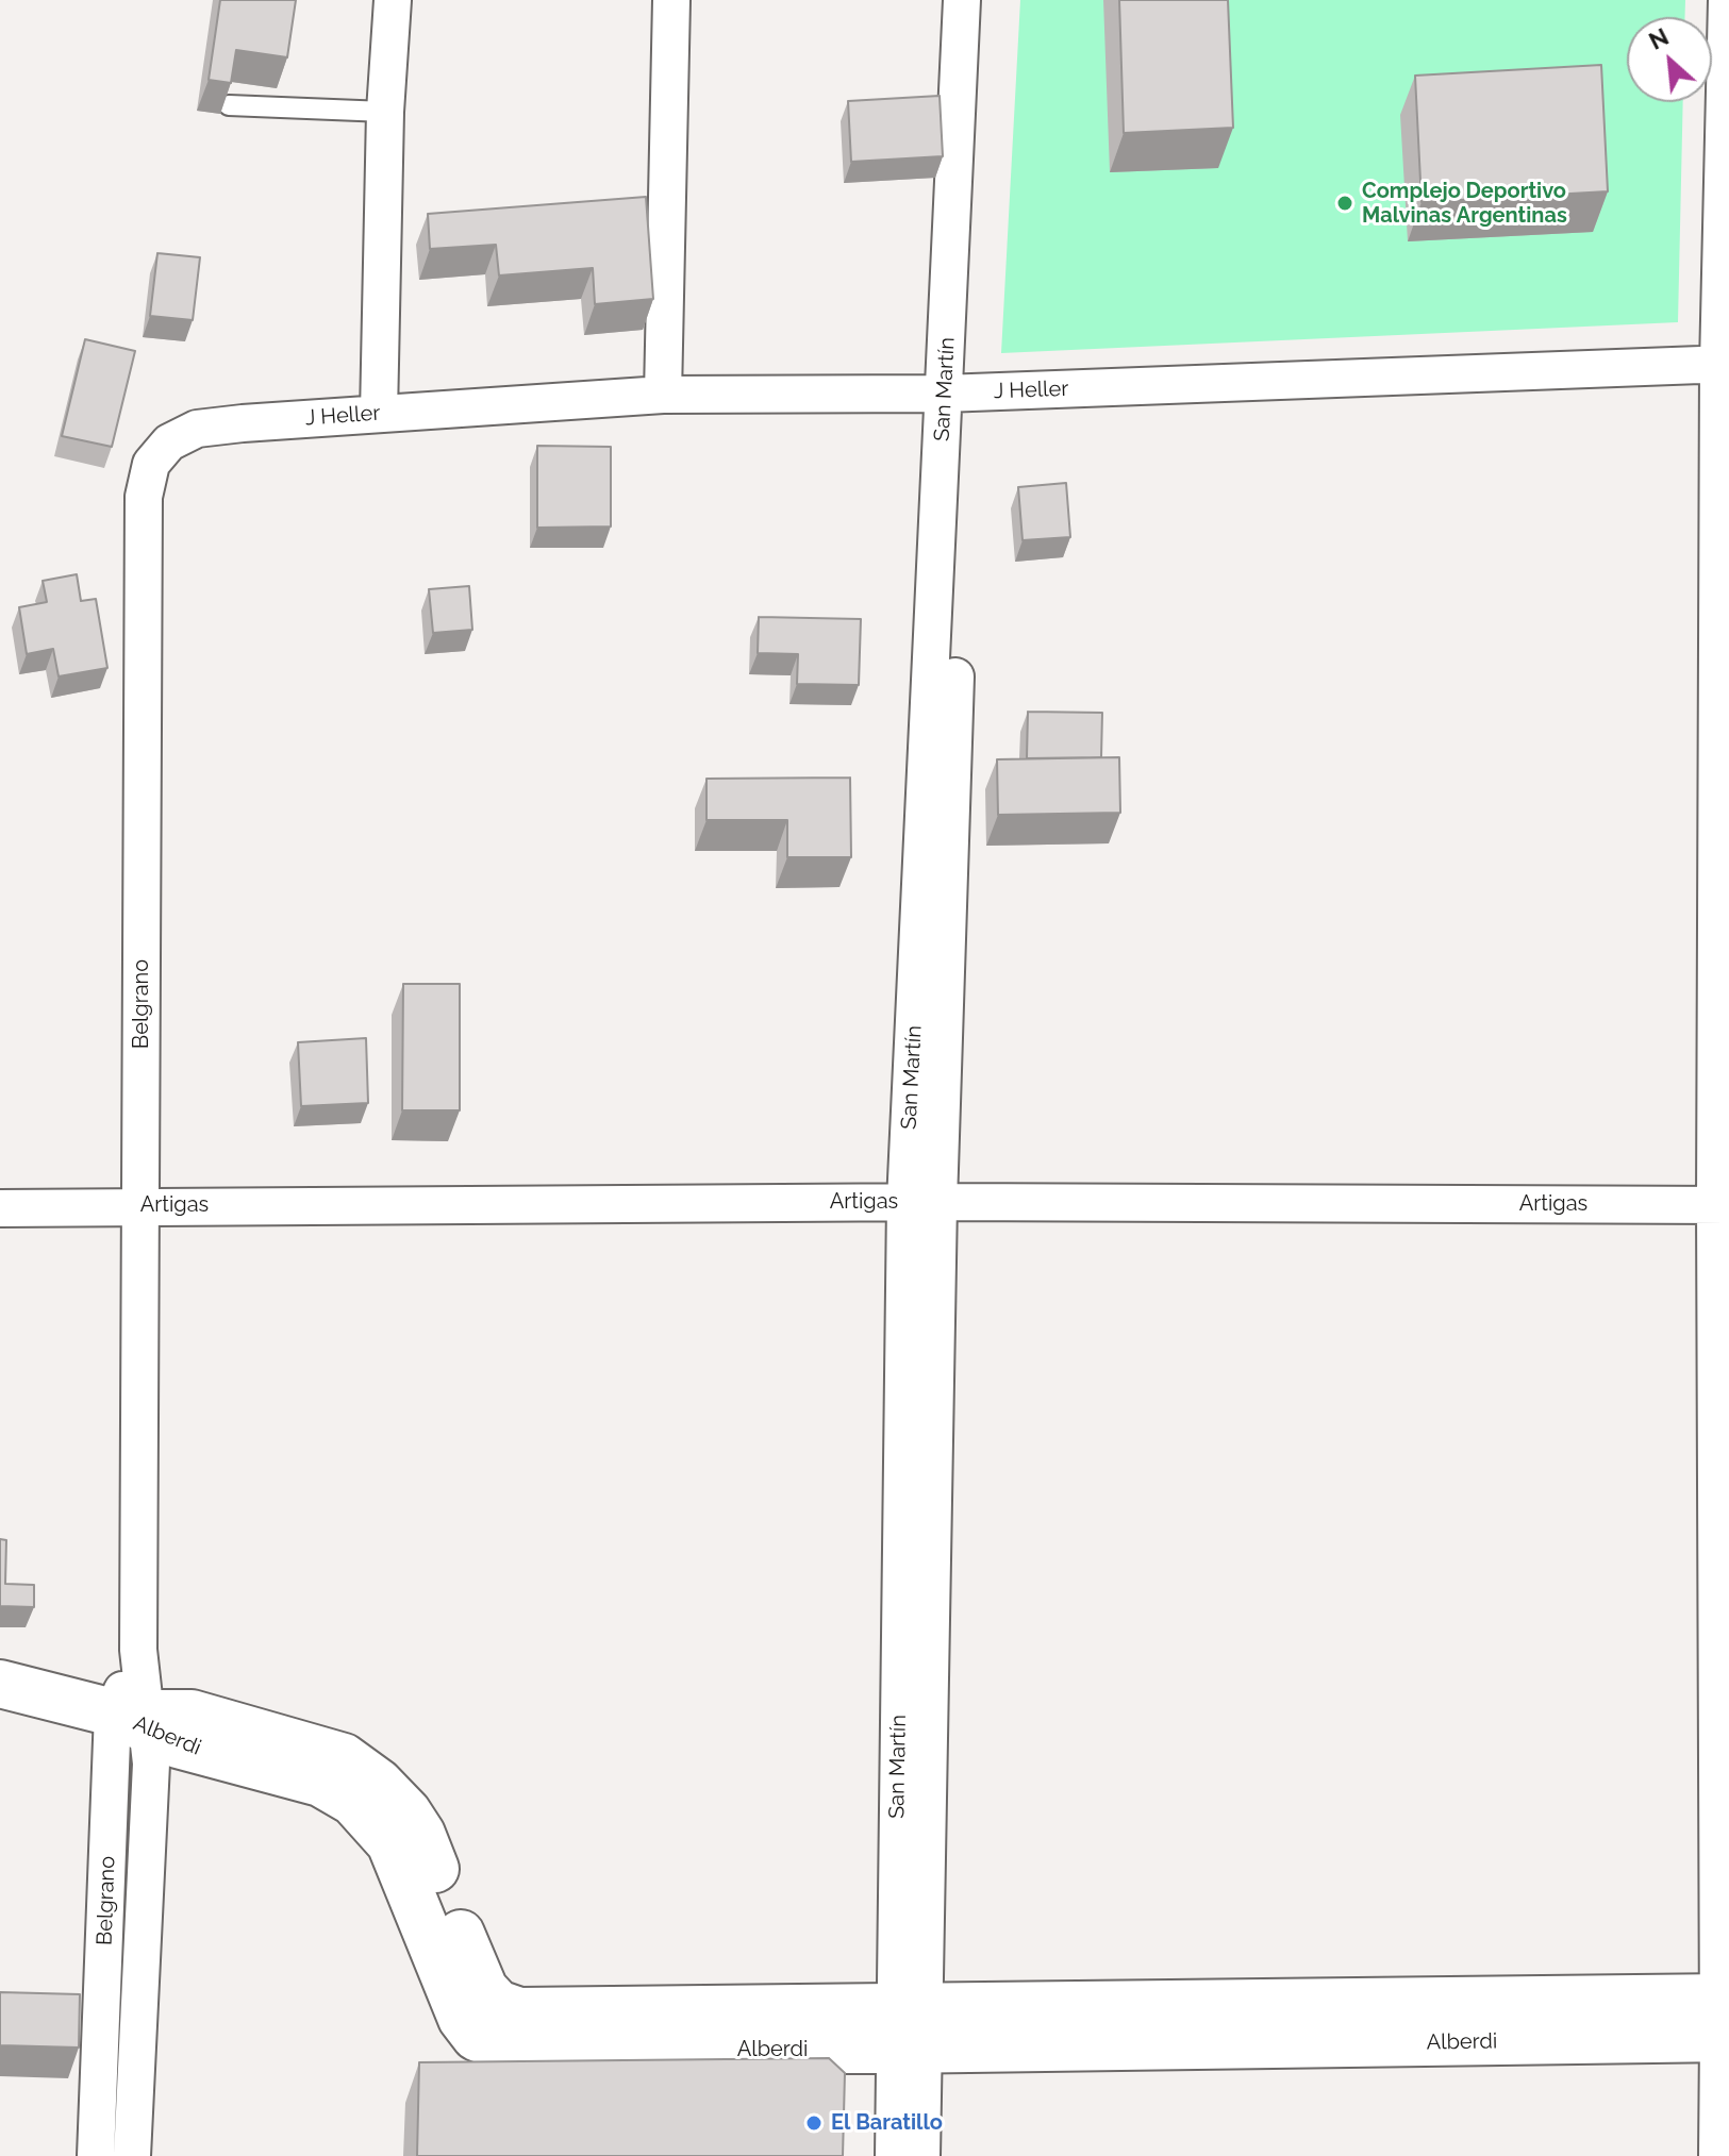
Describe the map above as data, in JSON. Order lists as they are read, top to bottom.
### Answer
{
  "streets": {
    "street": [
      "San Martín",
      "J Heller",
      "Belgrano",
      "Artigas",
      "Alberdi"
    ]
  },
  "crossings": [
    ["San Martín", "J Heller"],
    ["San Martín", "Artigas"],
    ["San Martín", "Alberdi"],
    ["J Heller", "Belgrano"],
    ["Belgrano", "Artigas"],
    ["Belgrano", "Alberdi"]
  ],
  "places": ["Complejo Deportivo Malvinas Argentinas", "El Baratillo"],
  "north": "top left"
}
